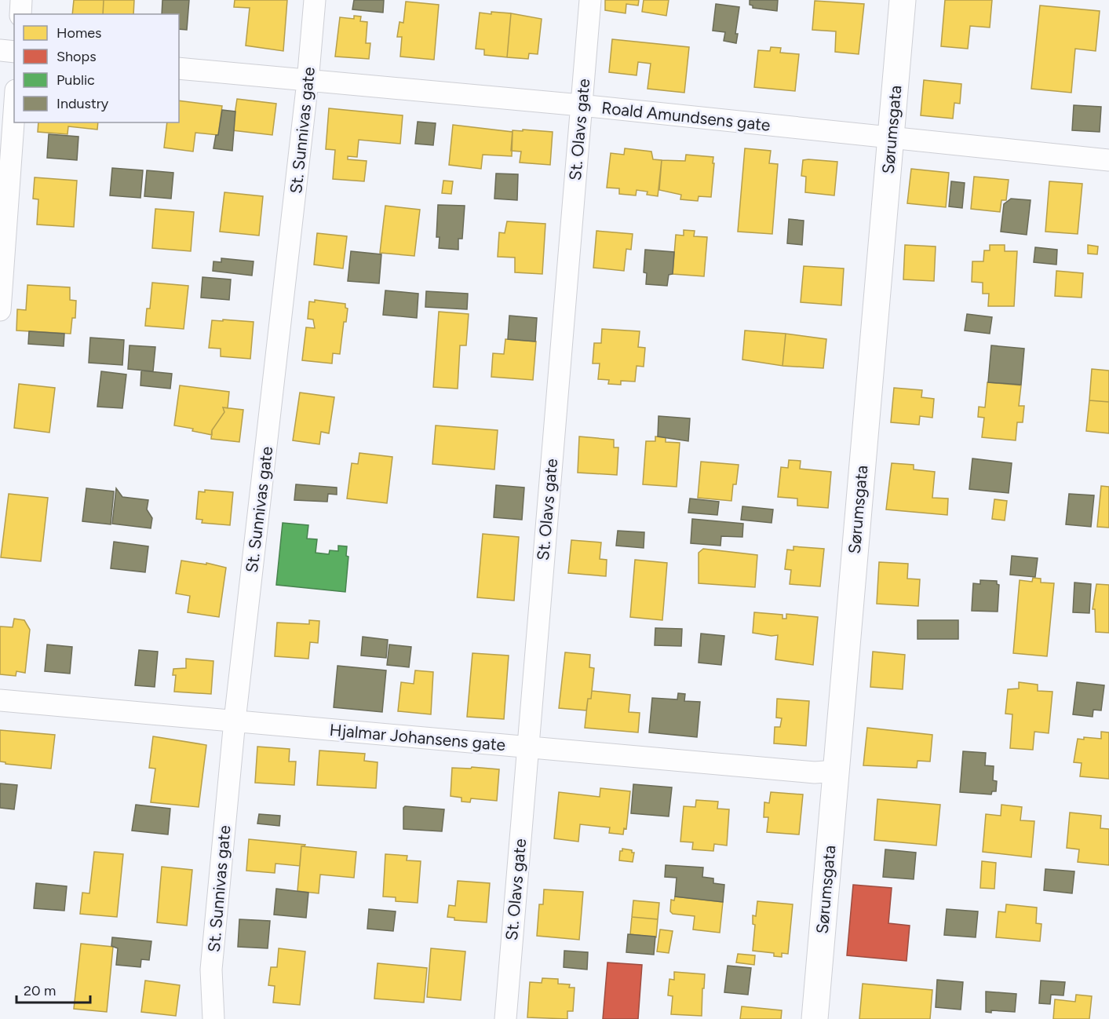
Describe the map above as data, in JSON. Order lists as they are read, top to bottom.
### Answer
{
  "streets": {
    "main road": ["Sørumsgata"],
    "street": [
      "Roald Amundsens gate",
      "St. Olavs gate",
      "St. Sunnivas gate",
      "Hjalmar Johansens gate"
    ]
  },
  "crossings": [
    ["Roald Amundsens gate", "St. Olavs gate"],
    ["Roald Amundsens gate", "Sørumsgata"],
    ["Roald Amundsens gate", "St. Sunnivas gate"],
    ["St. Olavs gate", "Hjalmar Johansens gate"],
    ["Sørumsgata", "Hjalmar Johansens gate"],
    ["St. Sunnivas gate", "Hjalmar Johansens gate"]
  ],
  "legend": [
    "Homes",
    "Shops",
    "Public",
    "Industry"
  ],
  "scale_bar": "20 m"
}
